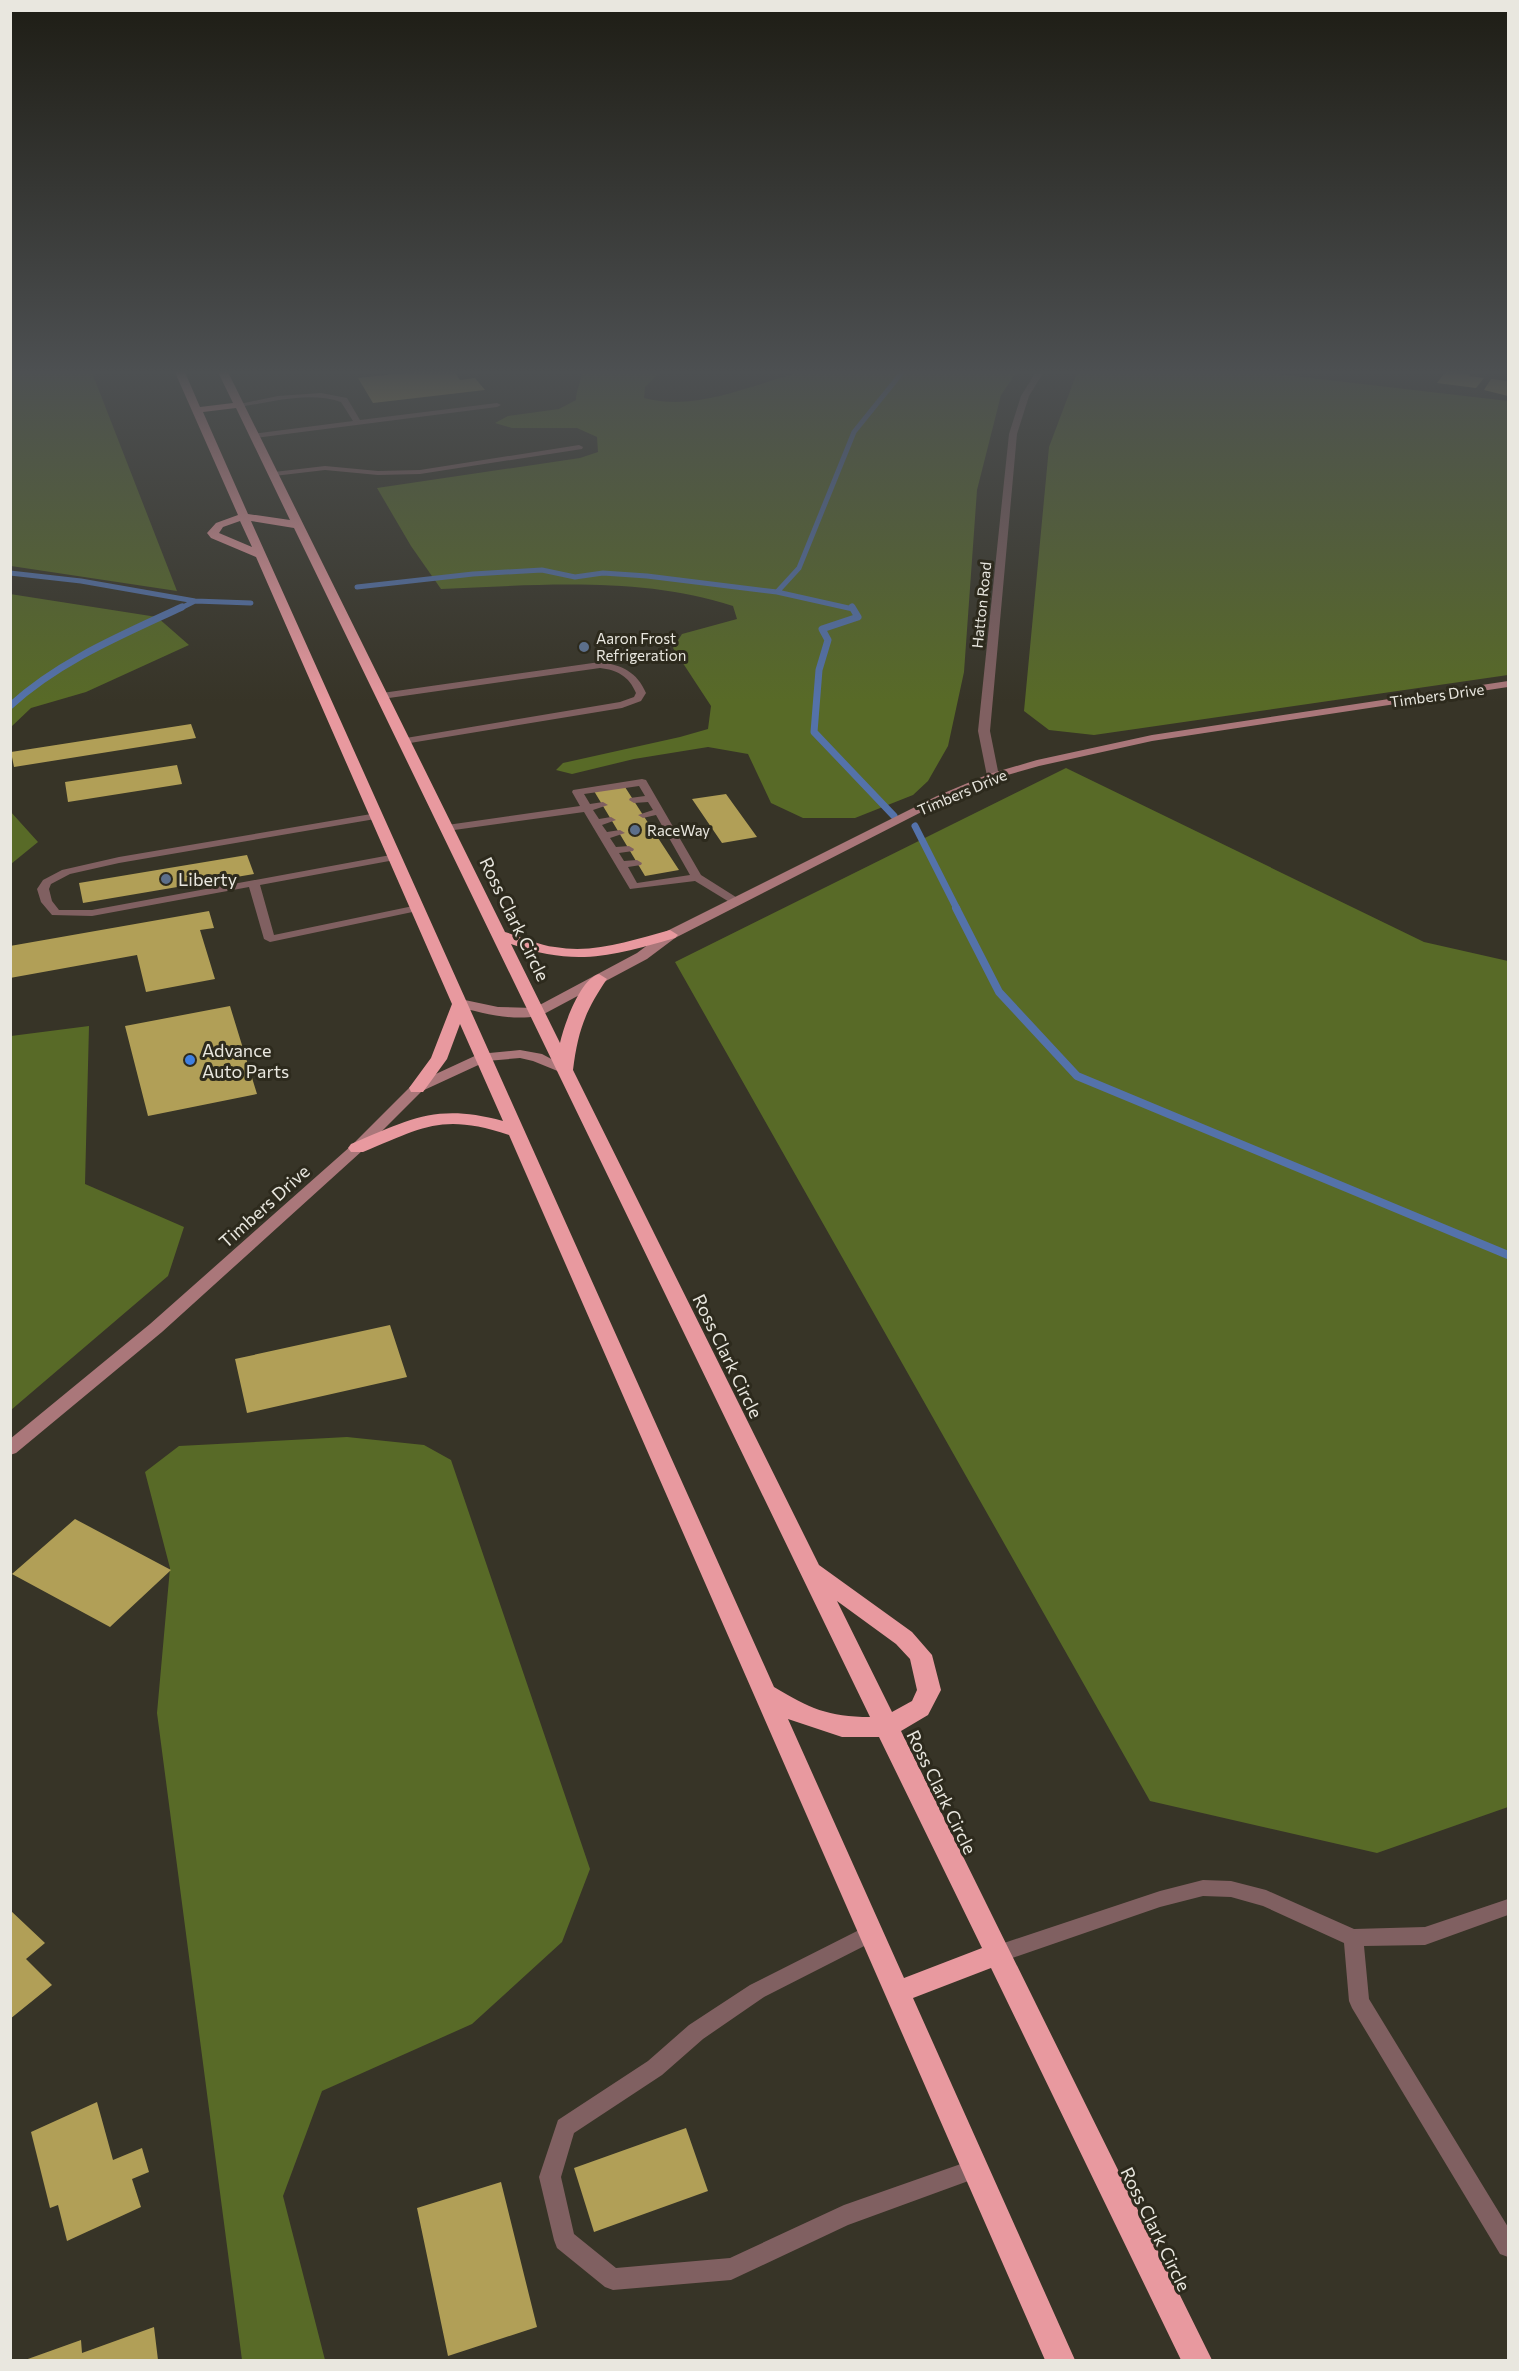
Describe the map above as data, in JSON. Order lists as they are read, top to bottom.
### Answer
{
  "streets": {
    "highway": ["Ross Clark Circle"],
    "street": ["Hatton Road", "Timbers Drive"]
  },
  "crossings": [
    ["Hatton Road", "Timbers Drive"],
    ["Timbers Drive", "Ross Clark Circle"]
  ],
  "places": [
    "Aaron Frost Refrigeration",
    "RaceWay",
    "Liberty",
    "Advance Auto Parts"
  ]
}
